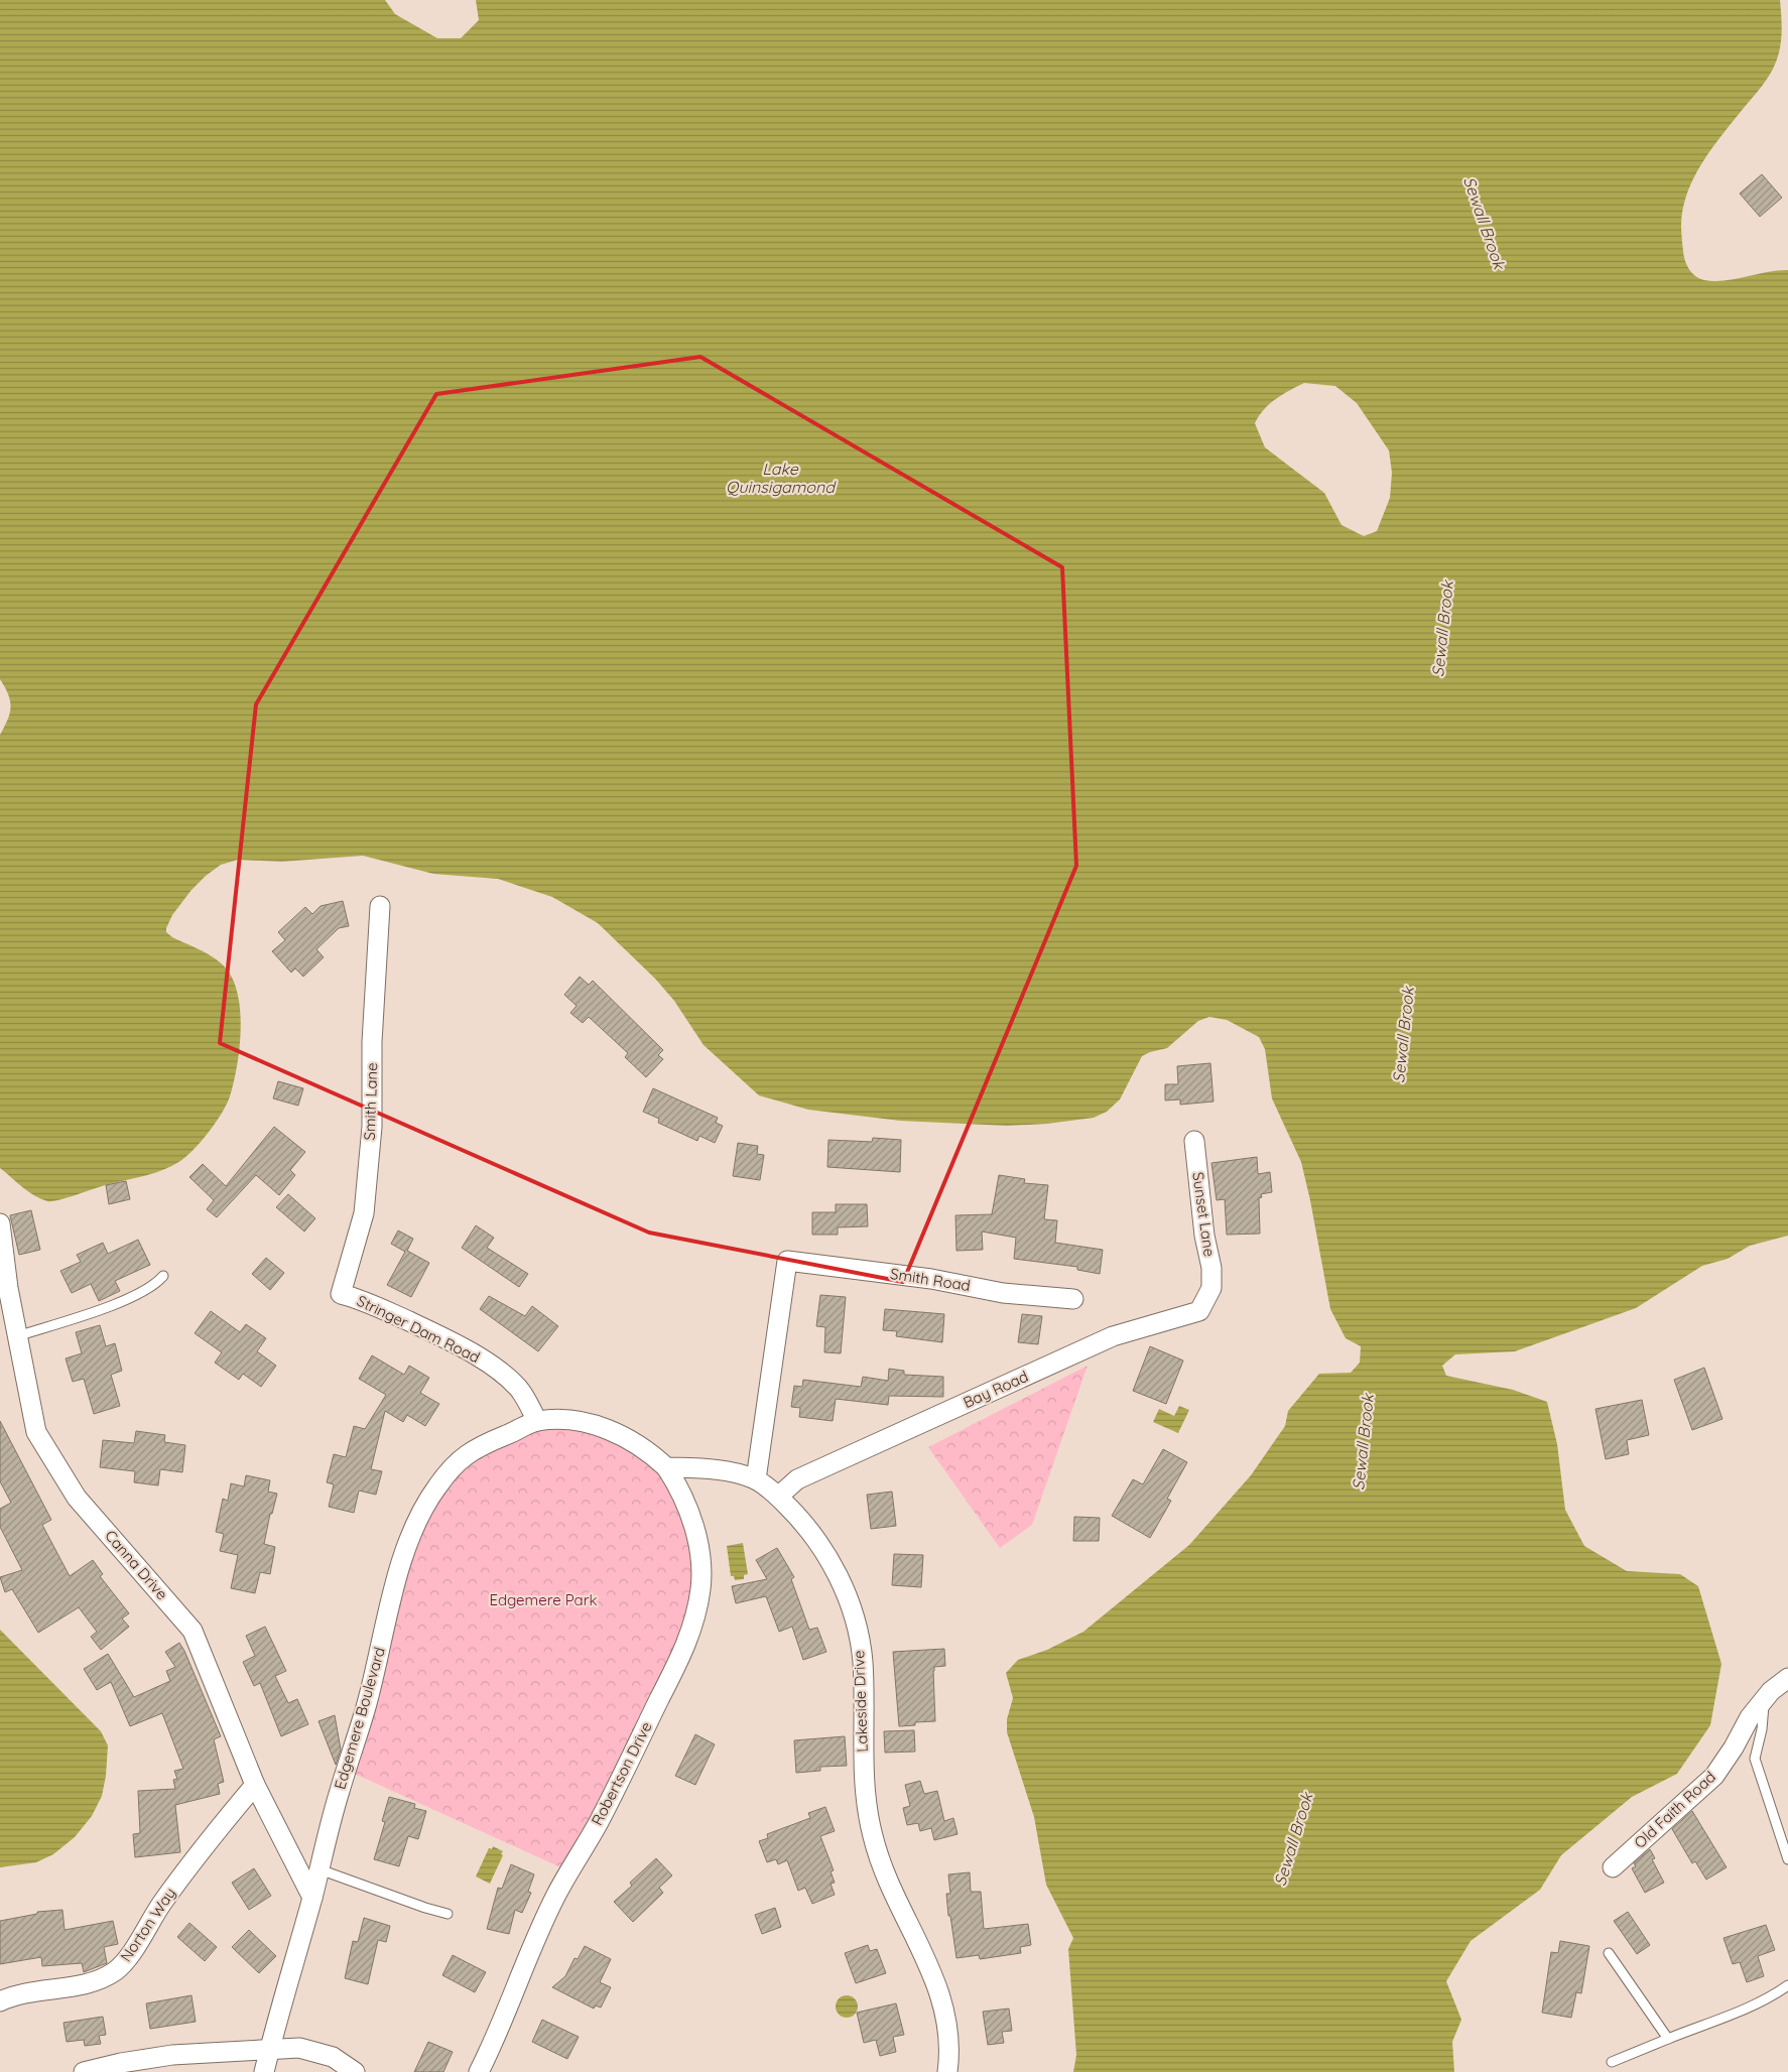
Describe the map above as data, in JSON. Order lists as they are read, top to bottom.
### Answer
{
  "streets": {
    "street": [
      "Smith Lane",
      "Sunset Lane",
      "Smith Road",
      "Stringer Dam Road",
      "Bay Road",
      "Canna Drive",
      "Lakeside Drive",
      "Edgemere Boulevard",
      "Robertson Drive",
      "Old Faith Road",
      "Norton Way"
    ]
  },
  "crossings": [
    ["Smith Lane", "Stringer Dam Road"],
    ["Sunset Lane", "Bay Road"],
    ["Smith Road", "Lakeside Drive"],
    ["Stringer Dam Road", "Edgemere Boulevard"],
    ["Bay Road", "Lakeside Drive"],
    ["Canna Drive", "Edgemere Boulevard"],
    ["Canna Drive", "Norton Way"]
  ],
  "water": ["Sewall Brook", "Lake Quinsigamond"],
  "parks": ["Edgemere Park"]
}
